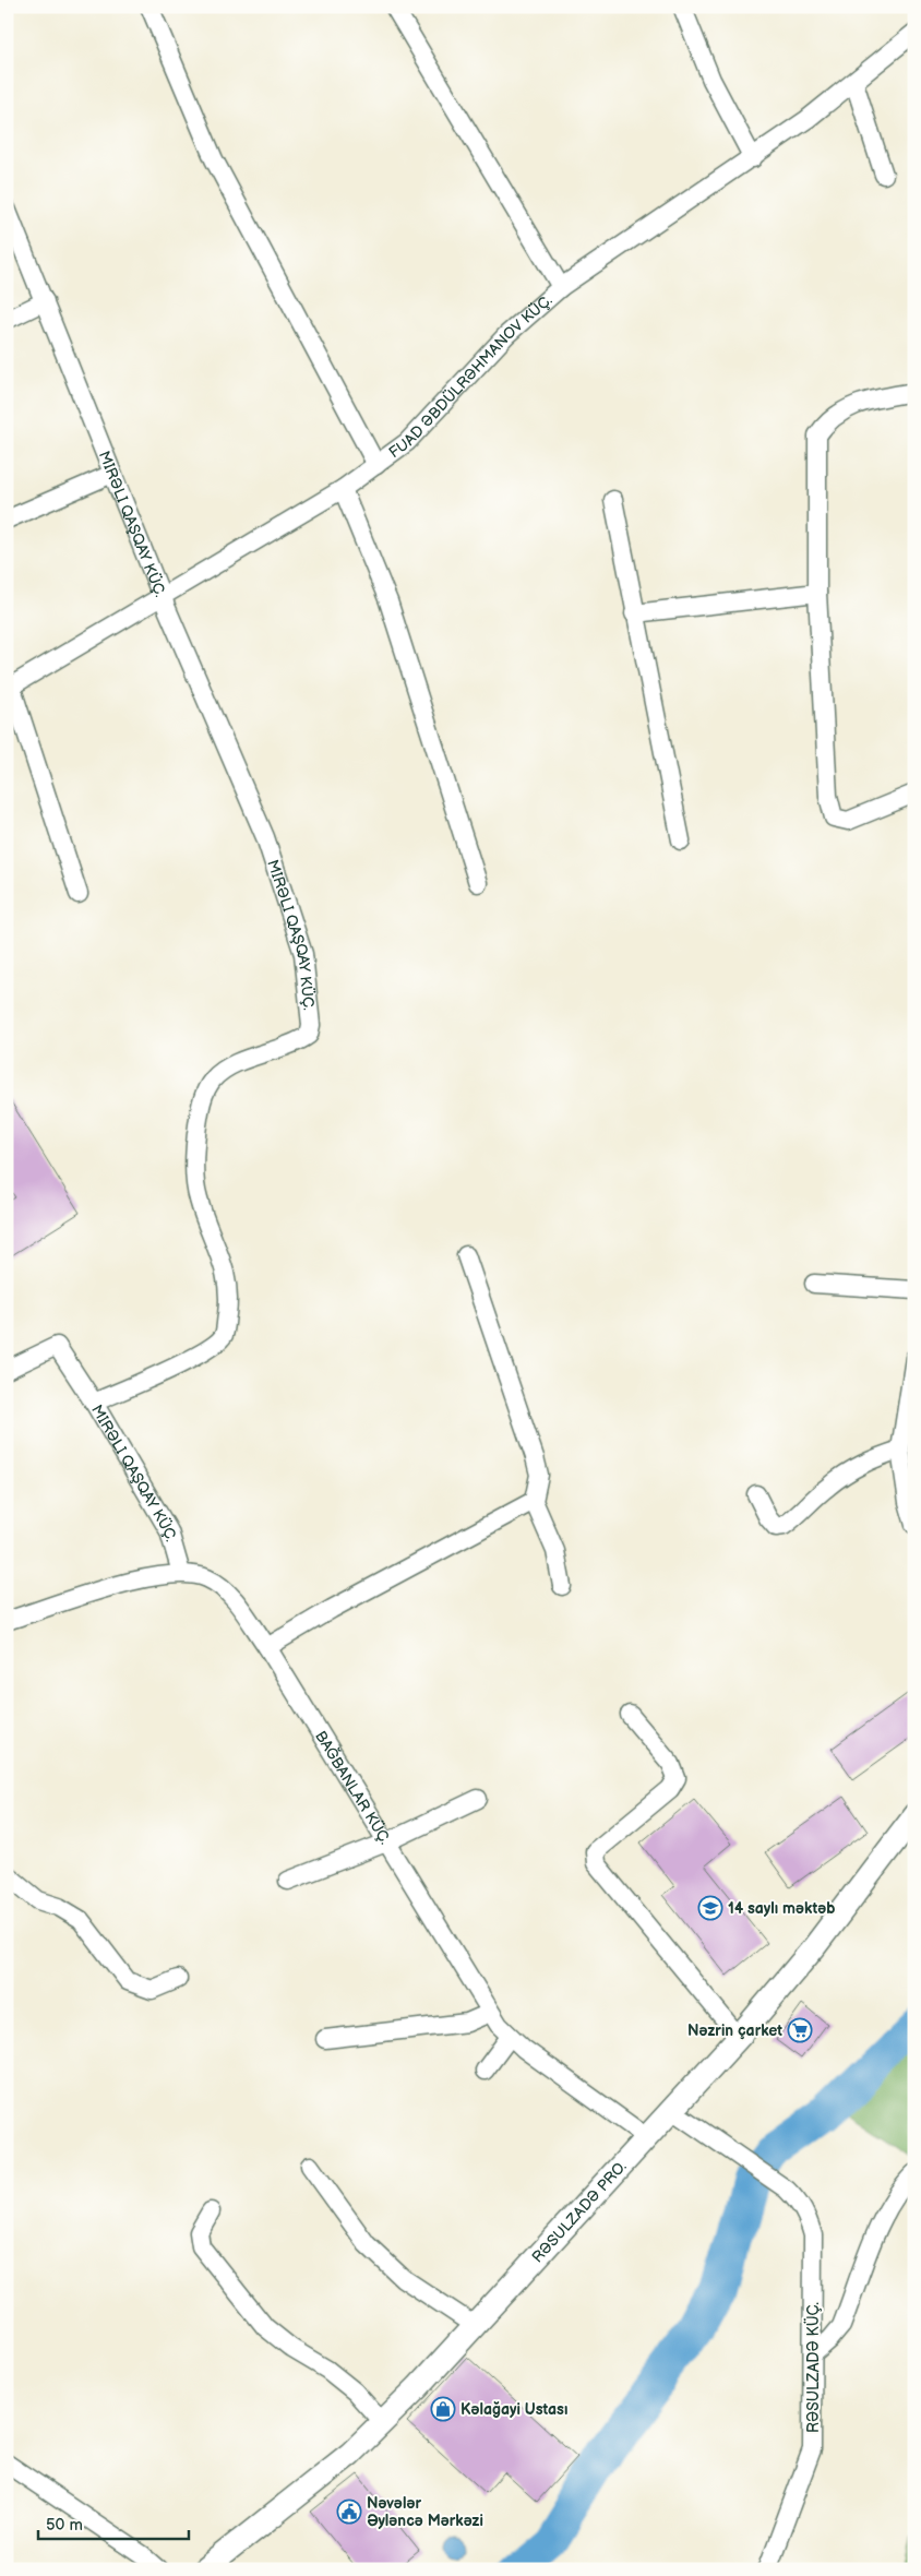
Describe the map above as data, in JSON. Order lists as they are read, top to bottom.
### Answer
{
  "streets": {
    "street": [
      "FUAD ƏBDÜLRƏHMANOV KÜÇ.",
      "MIRƏLI QAŞQAY KÜÇ.",
      "BAĞBANLAR KÜÇ.",
      "RƏSULZADƏ PRO.",
      "RƏSULZADƏ KÜÇ."
    ]
  },
  "crossings": [
    ["FUAD ƏBDÜLRƏHMANOV KÜÇ.", "MIRƏLI QAŞQAY KÜÇ."],
    ["MIRƏLI QAŞQAY KÜÇ.", "BAĞBANLAR KÜÇ."],
    ["BAĞBANLAR KÜÇ.", "RƏSULZADƏ PRO."],
    ["RƏSULZADƏ PRO.", "RƏSULZADƏ KÜÇ."]
  ],
  "places": {
    "school or university": ["14 saylı məktəb"],
    "supermarket": ["Nəzrin çarket"],
    "shop": ["Kəlağayi Ustası"],
    "public building": ["Nəvələr Əyləncə Mərkəzi"]
  },
  "scale_bar": "50 m"
}
